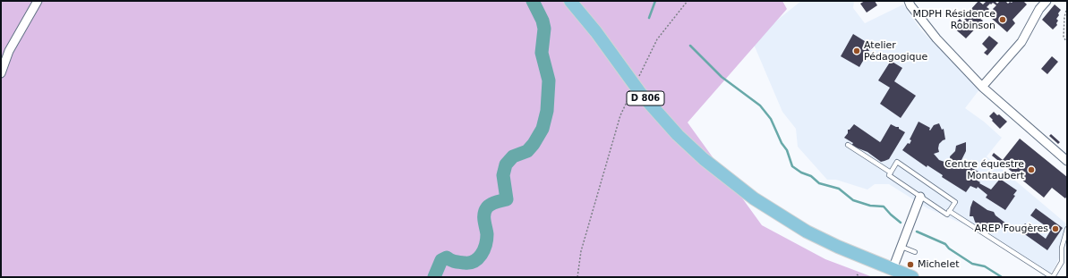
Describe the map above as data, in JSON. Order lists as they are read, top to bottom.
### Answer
{
  "streets": {
    "main road": ["D 806"]
  },
  "places": [
    "MDPH Résidence Robinson",
    "Atelier Pédagogique",
    "Centre équestre Montaubert",
    "AREP Fougères",
    "Michelet"
  ]
}
